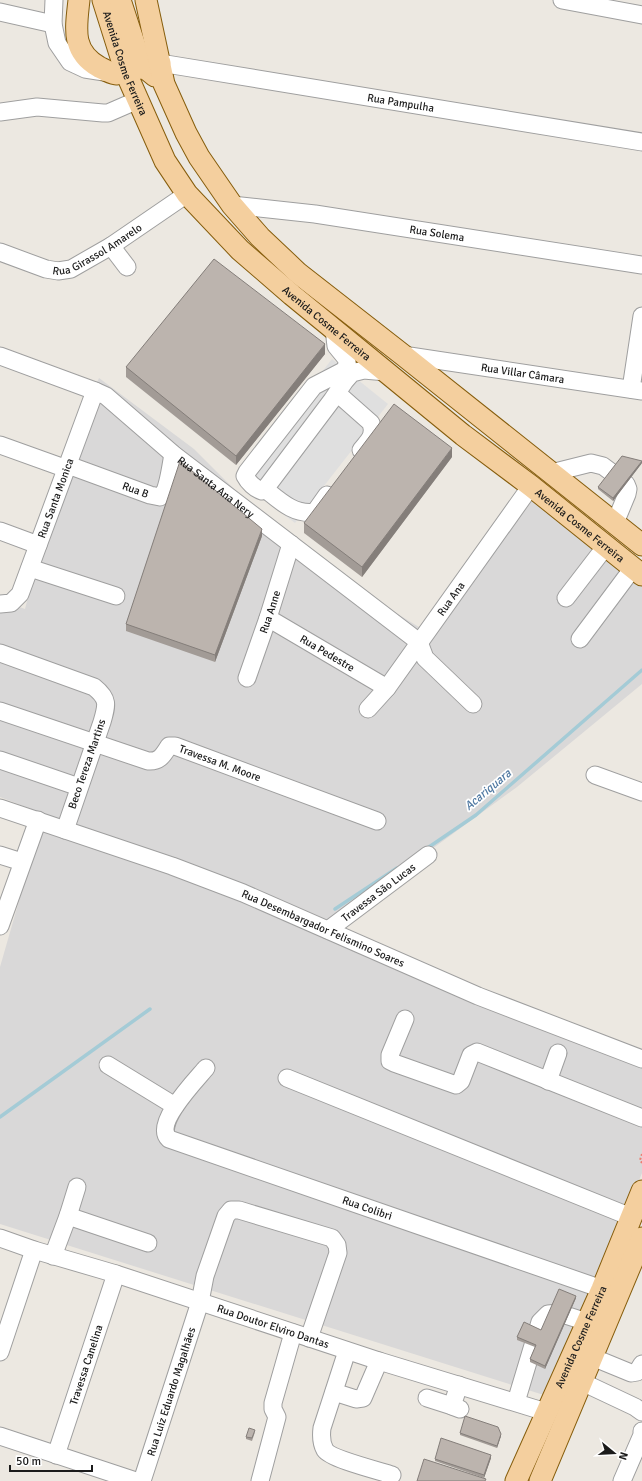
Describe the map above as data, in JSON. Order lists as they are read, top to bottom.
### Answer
{
  "streets": {
    "main road": ["Avenida Cosme Ferreira"],
    "street": [
      "Rua Pampulha",
      "Rua Solema",
      "Rua Girassol Amarelo",
      "Rua Villar Câmara",
      "Rua Santa Ana Nery",
      "Rua B",
      "Rua Santa Monica",
      "Rua Ana",
      "Rua Anne",
      "Rua Pedestre",
      "Travessa M. Moore",
      "Beco Tereza Martins",
      "Travessa São Lucas",
      "Rua Desembargador Felismino Soares",
      "Rua Colibri",
      "Rua Doutor Elviro Dantas",
      "Travessa Canelina",
      "Rua Luiz Eduardo Magalhães"
    ]
  },
  "crossings": [
    ["Avenida Cosme Ferreira", "Rua Pampulha"],
    ["Avenida Cosme Ferreira", "Rua Solema"],
    ["Avenida Cosme Ferreira", "Rua Girassol Amarelo"],
    ["Avenida Cosme Ferreira", "Rua Villar Câmara"],
    ["Avenida Cosme Ferreira", "Rua Ana"],
    ["Avenida Cosme Ferreira", "Rua Colibri"],
    ["Avenida Cosme Ferreira", "Rua Doutor Elviro Dantas"],
    ["Rua Santa Ana Nery", "Rua B"],
    ["Rua Santa Ana Nery", "Rua Santa Monica"],
    ["Rua Santa Ana Nery", "Rua Ana"],
    ["Rua Santa Ana Nery", "Rua Anne"],
    ["Rua B", "Rua Santa Monica"],
    ["Rua Ana", "Rua Pedestre"],
    ["Rua Anne", "Rua Pedestre"],
    ["Travessa M. Moore", "Beco Tereza Martins"],
    ["Beco Tereza Martins", "Rua Desembargador Felismino Soares"],
    ["Travessa São Lucas", "Rua Desembargador Felismino Soares"],
    ["Rua Doutor Elviro Dantas", "Travessa Canelina"],
    ["Rua Doutor Elviro Dantas", "Rua Luiz Eduardo Magalhães"]
  ],
  "water": ["Acariquara"],
  "scale_bar": "50 m",
  "north": "right"
}
